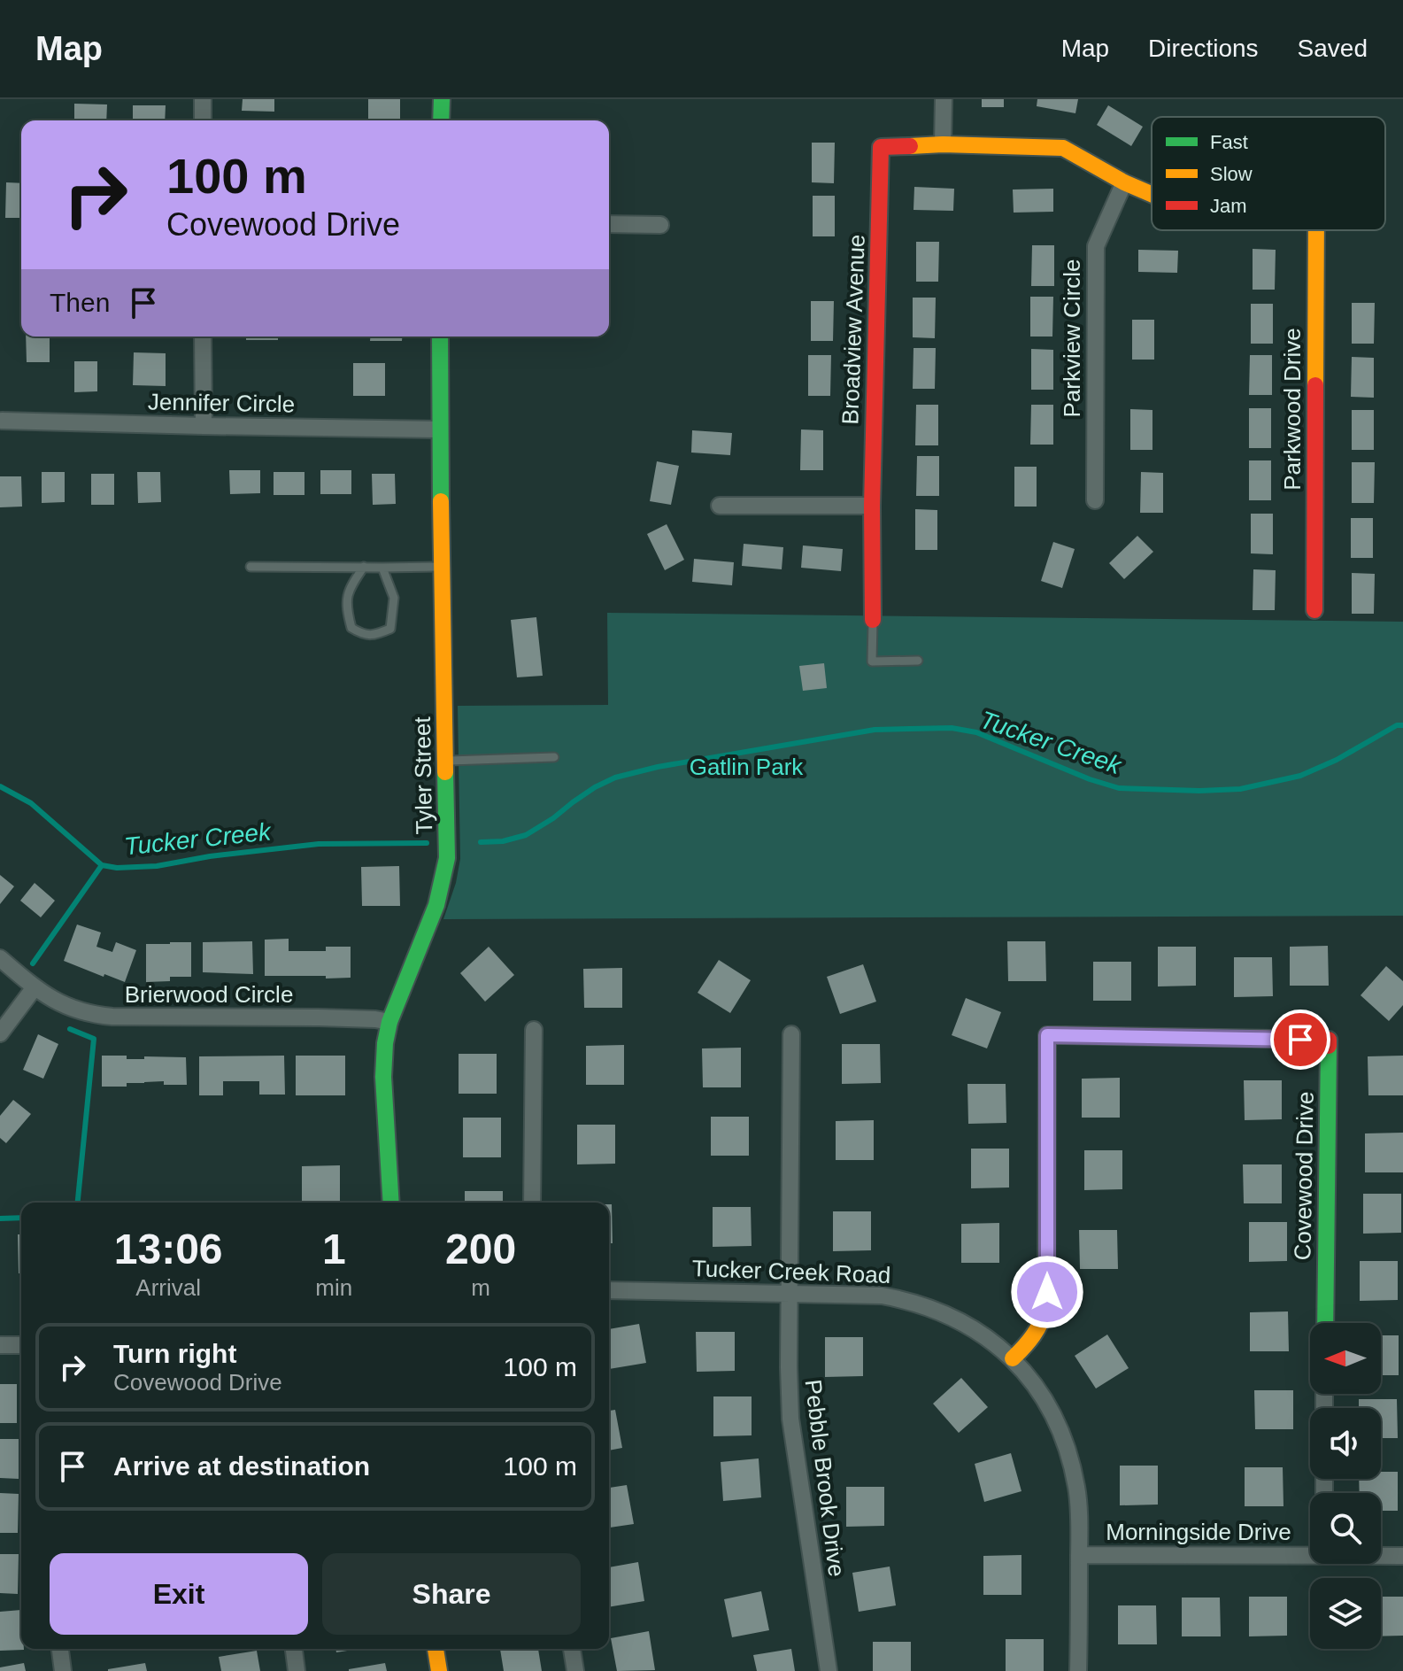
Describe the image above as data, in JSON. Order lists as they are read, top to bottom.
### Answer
{
  "streets": {
    "street": [
      "Broadview Avenue",
      "Parkview Circle",
      "Jennifer Circle",
      "Parkwood Drive",
      "Tyler Street",
      "Brierwood Circle",
      "Covewood Drive",
      "Tucker Creek Road",
      "Pebble Brook Drive",
      "Morningside Drive"
    ]
  },
  "crossings": [
    ["Parkview Circle", "Parkwood Drive"],
    ["Jennifer Circle", "Tyler Street"],
    ["Tyler Street", "Brierwood Circle"],
    ["Covewood Drive", "Tucker Creek Road"],
    ["Tucker Creek Road", "Pebble Brook Drive"],
    ["Tucker Creek Road", "Morningside Drive"]
  ],
  "water": ["Tucker Creek"],
  "parks": ["Gatlin Park"],
  "legend": ["Fast", "Slow", "Jam"],
  "north": "left",
  "page": {
    "header": "Map",
    "nav": ["Map", "Directions", "Saved"],
    "turn": ["100 m", "Covewood Drive"],
    "then": "Then",
    "eta": [
      "13:06",
      "Arrival",
      "1",
      "min",
      "200",
      "m"
    ],
    "list": [
      {
        "name": "Turn right",
        "note": "Covewood Drive",
        "value": "100 m"
      },
      {
        "name": "Arrive at destination",
        "value": "100 m"
      }
    ],
    "buttons": ["Exit", "Share"]
  }
}
